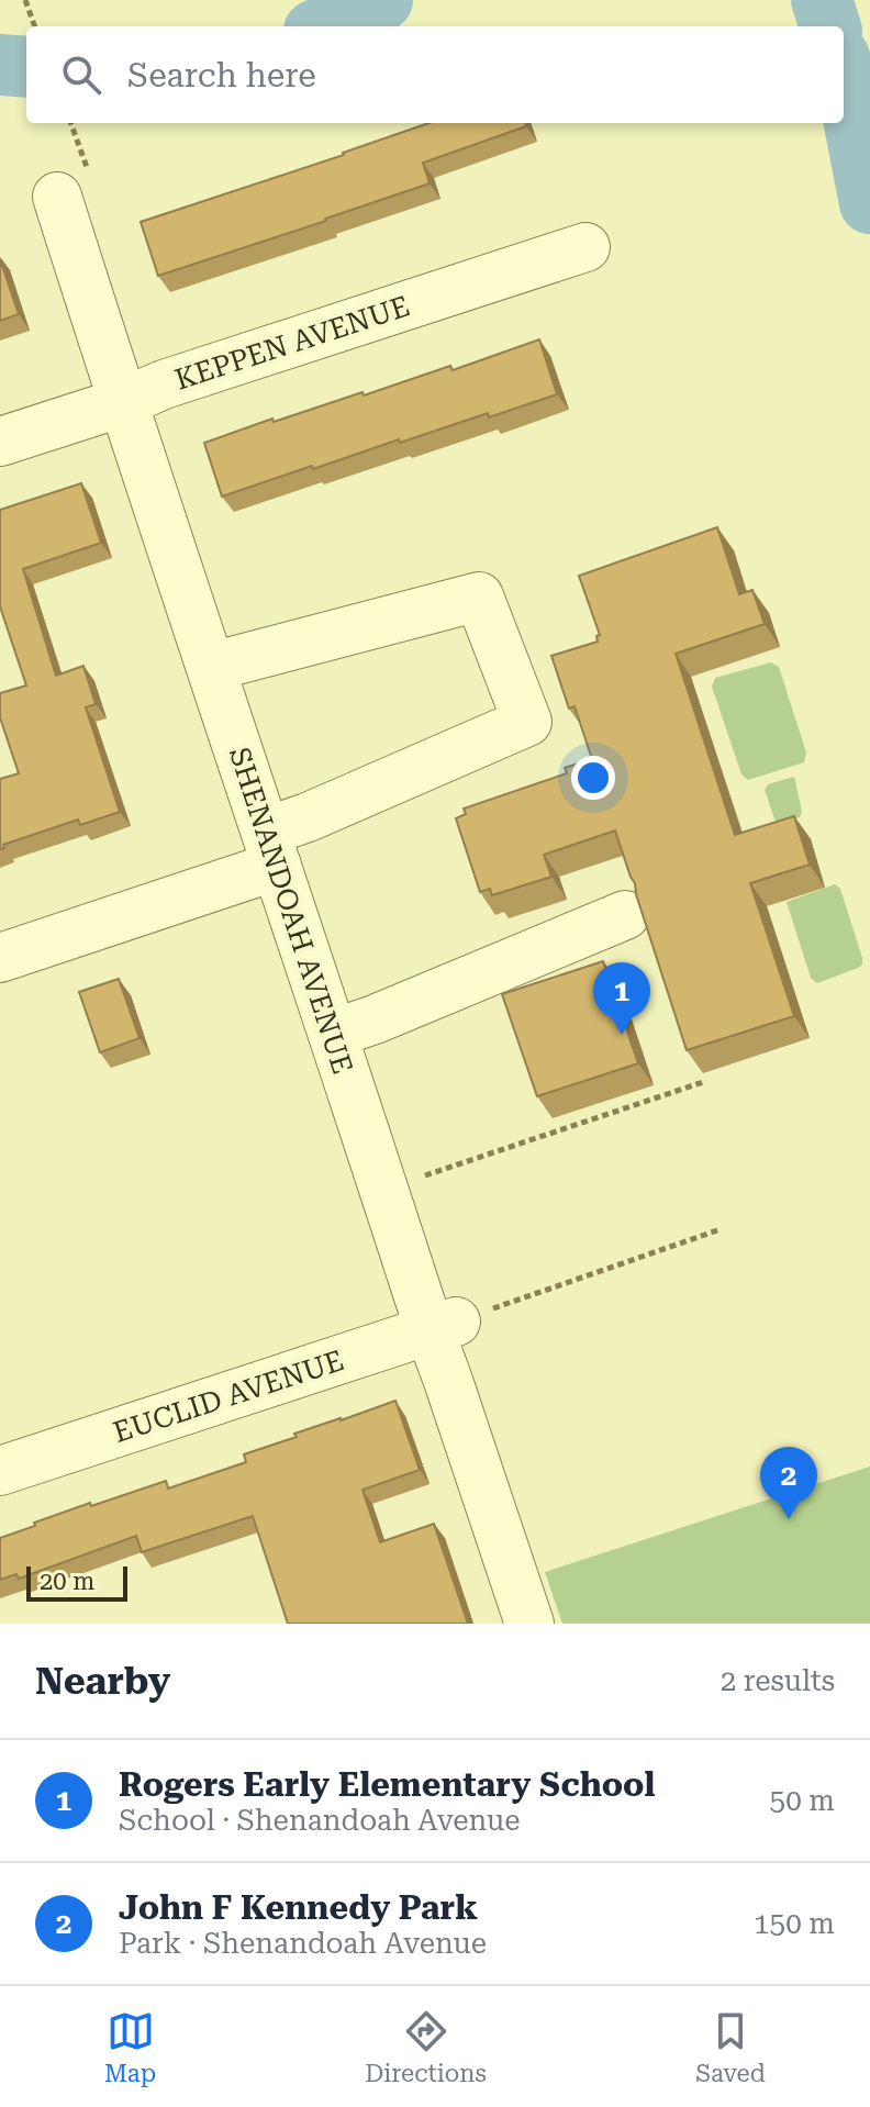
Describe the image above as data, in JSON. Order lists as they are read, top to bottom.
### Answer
{
  "streets": {
    "street": ["KEPPEN AVENUE", "SHENANDOAH AVENUE", "EUCLID AVENUE"]
  },
  "crossings": [
    ["KEPPEN AVENUE", "SHENANDOAH AVENUE"],
    ["SHENANDOAH AVENUE", "EUCLID AVENUE"]
  ],
  "scale_bar": "20 m",
  "page": {
    "search": "Search here",
    "pins": ["1", "2"],
    "scale": "20 m",
    "heading": ["Nearby", "2 results"],
    "list": [
      {
        "mark": "1",
        "name": "Rogers Early Elementary School",
        "note": "School · Shenandoah Avenue",
        "value": "50 m"
      },
      {
        "mark": "2",
        "name": "John F Kennedy Park",
        "note": "Park · Shenandoah Avenue",
        "value": "150 m"
      }
    ],
    "nav": ["Map", "Directions", "Saved"]
  }
}
